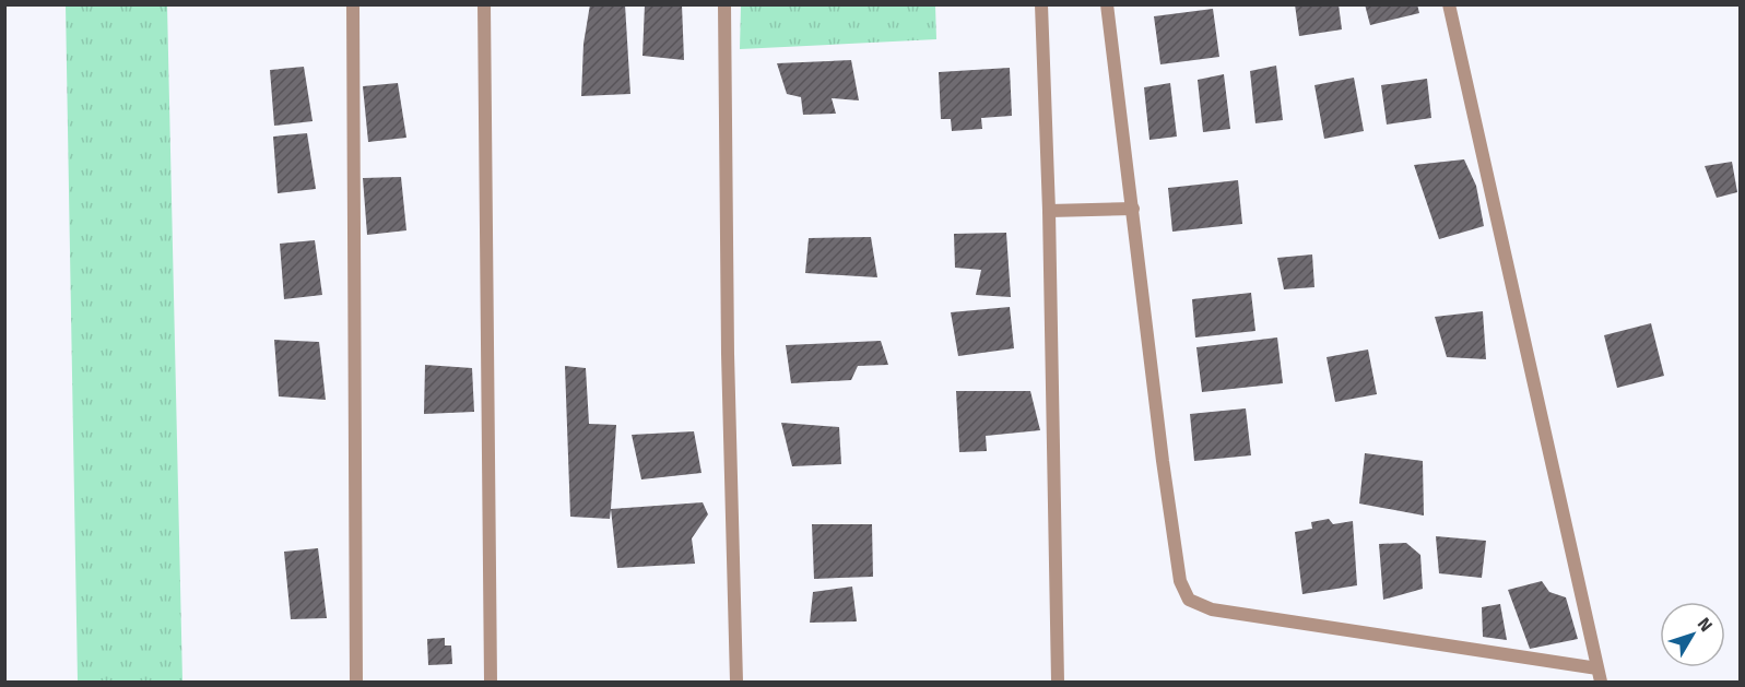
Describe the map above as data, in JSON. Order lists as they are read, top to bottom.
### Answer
{
  "north": "top right"
}
